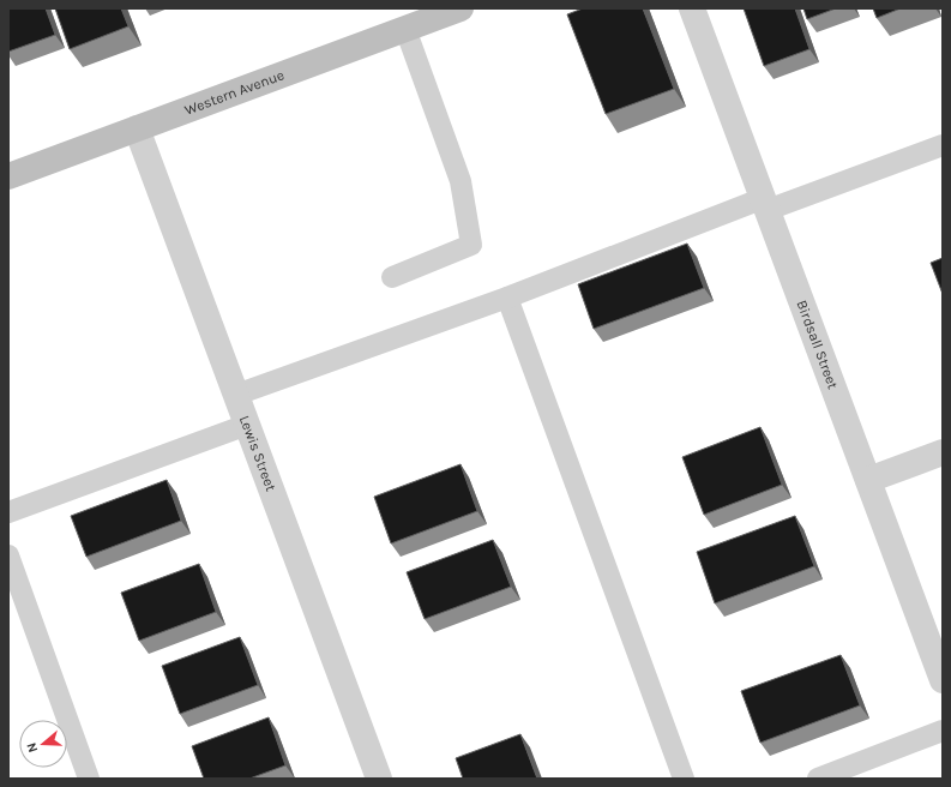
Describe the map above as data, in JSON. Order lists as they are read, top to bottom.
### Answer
{
  "streets": {
    "main road": ["Western Avenue"],
    "street": ["Birdsall Street", "Lewis Street"]
  },
  "crossings": [
    ["Western Avenue", "Lewis Street"]
  ],
  "north": "left"
}
